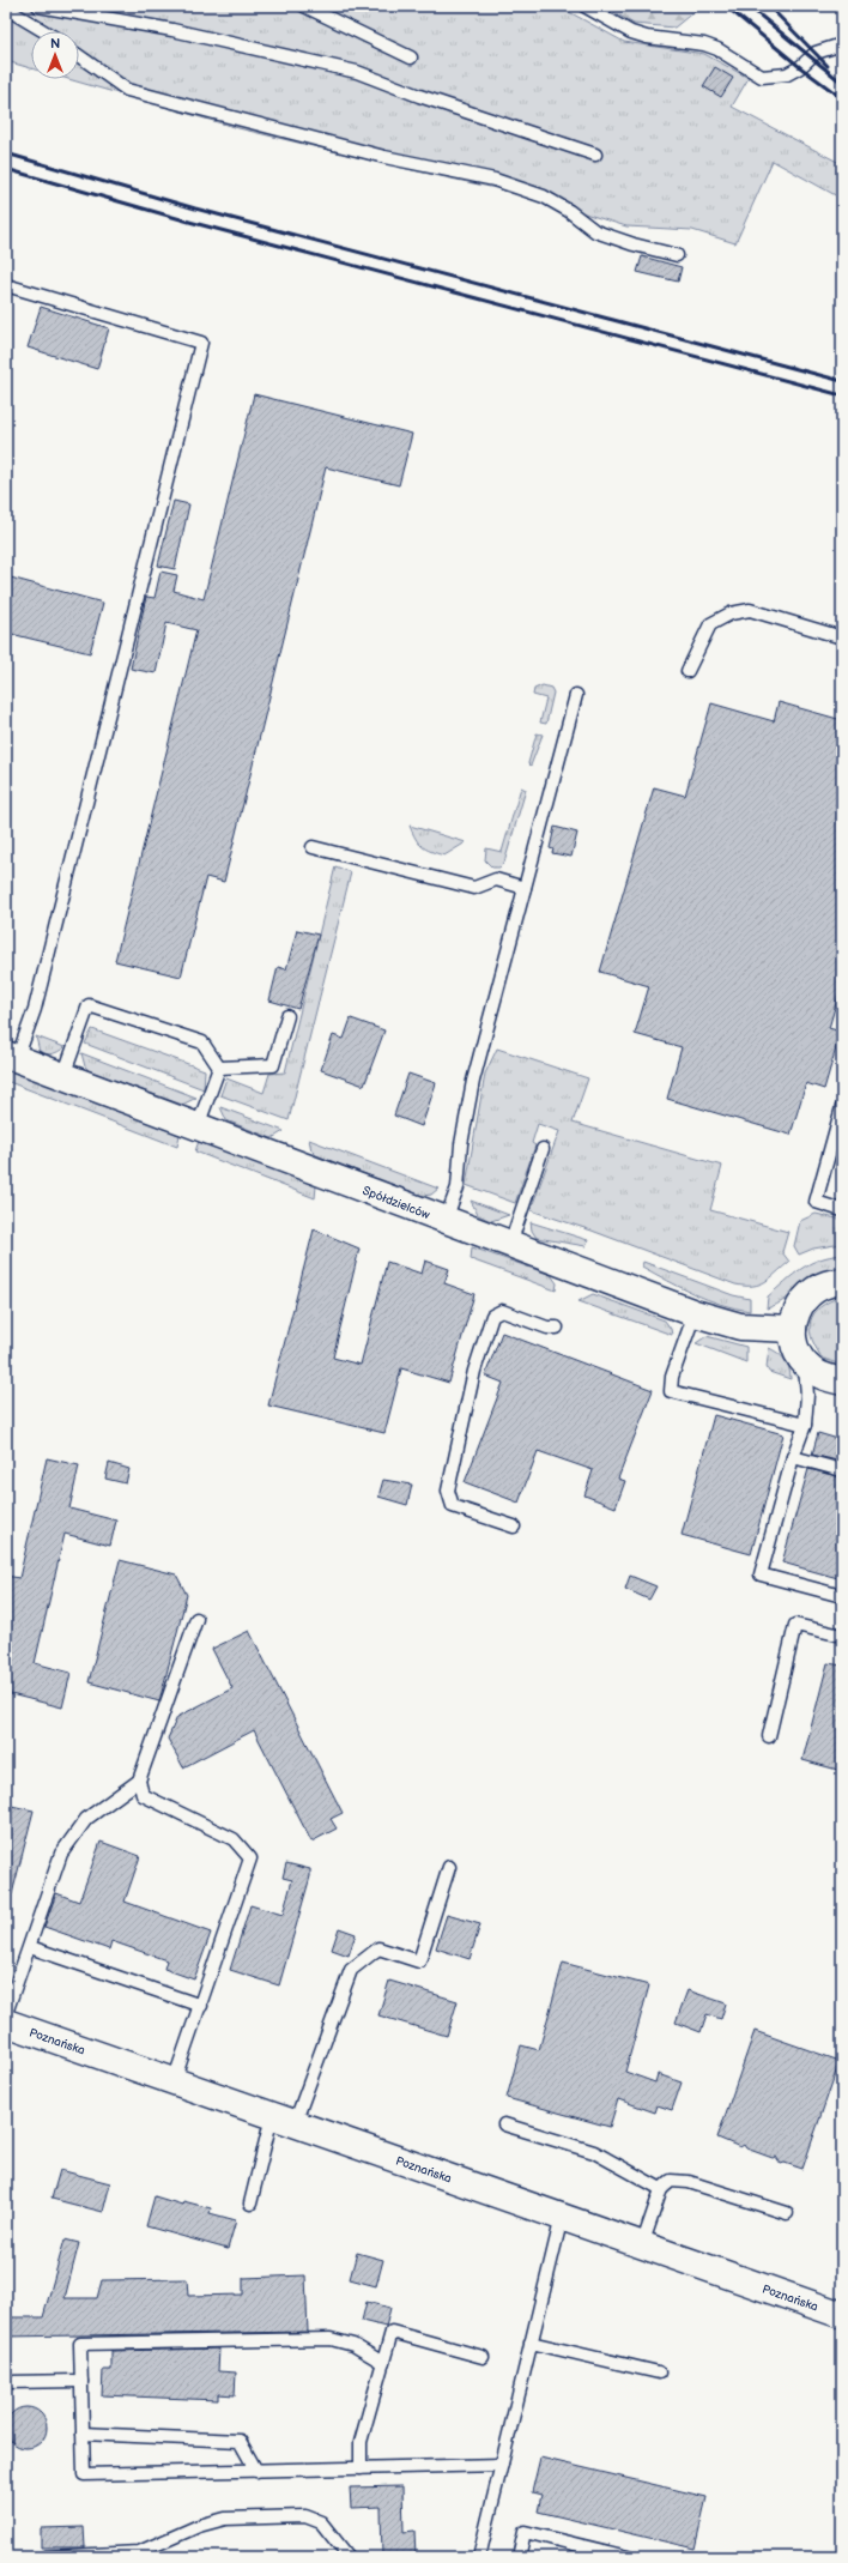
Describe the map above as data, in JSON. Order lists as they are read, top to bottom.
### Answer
{
  "streets": {
    "street": ["Spółdzielców", "Poznańska"]
  },
  "north": "top"
}
